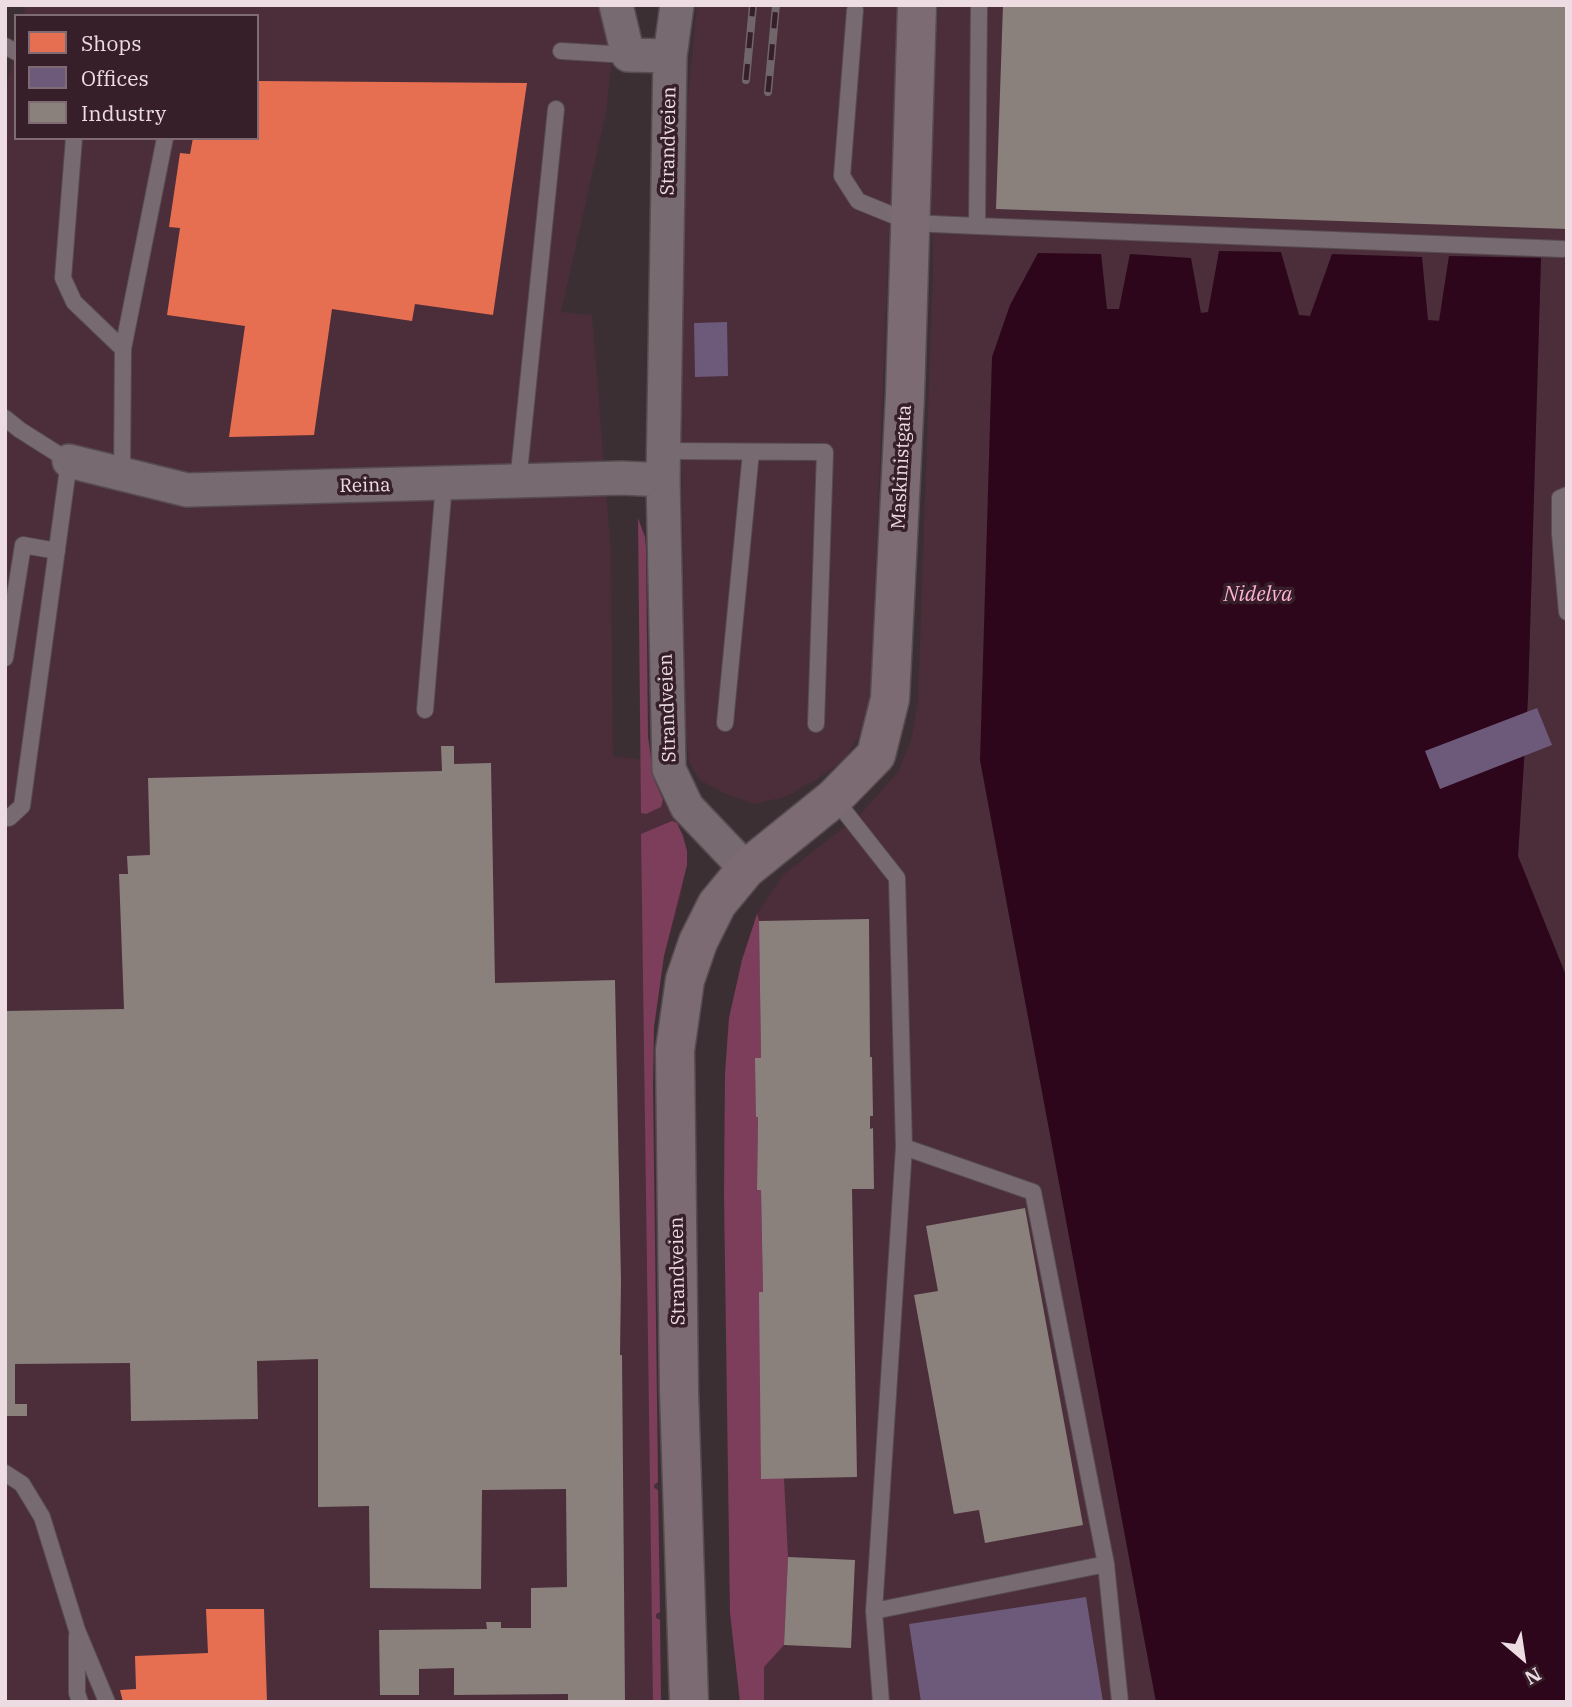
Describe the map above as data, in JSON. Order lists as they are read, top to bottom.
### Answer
{
  "streets": {
    "main road": ["Strandveien", "Maskinistgata"],
    "street": ["Reina"]
  },
  "crossings": [
    ["Strandveien", "Maskinistgata"],
    ["Strandveien", "Reina"]
  ],
  "water": ["Nidelva"],
  "legend": ["Shops", "Offices", "Industry"],
  "north": "bottom right"
}
